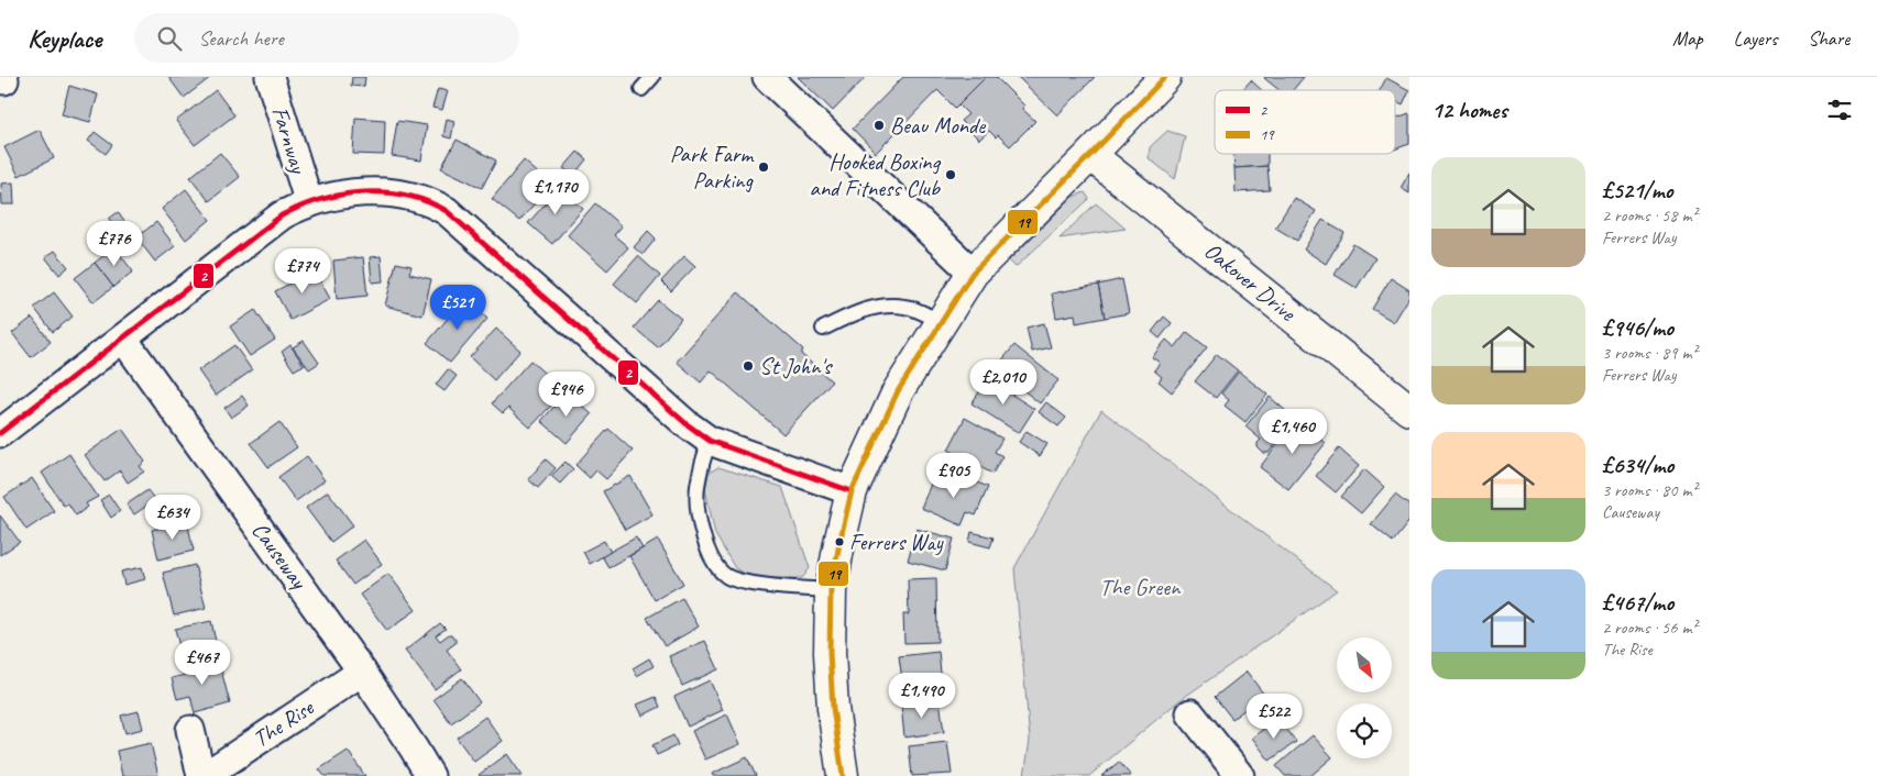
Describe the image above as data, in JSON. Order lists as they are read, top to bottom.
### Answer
{
  "streets": {
    "street": [
      "Farnway",
      "Oakover Drive",
      "Causeway",
      "The Rise"
    ]
  },
  "crossings": [
    ["Causeway", "The Rise"]
  ],
  "parks": ["The Green"],
  "places": [
    "Beau Monde",
    "Park Farm Parking",
    "Hooked Boxing and Fitness Club",
    "St John's",
    "Ferrers Way"
  ],
  "lines": ["transit line 19", "transit line 2"],
  "legend": ["2", "19"],
  "north": "bottom right",
  "page": {
    "header": "Keyplace",
    "search": "Search here",
    "nav": ["Map", "Layers", "Share"],
    "heading": "12 homes",
    "list": [
      {
        "name": "£521/mo",
        "note": "2 rooms · 58 m² · Ferrers Way"
      },
      {
        "name": "£946/mo",
        "note": "3 rooms · 89 m² · Ferrers Way"
      },
      {
        "name": "£634/mo",
        "note": "3 rooms · 80 m² · Causeway"
      },
      {
        "name": "£467/mo",
        "note": "2 rooms · 56 m² · The Rise"
      }
    ],
    "price": [
      "£1,170",
      "£776",
      "£774",
      "£521",
      "£2,010",
      "£946",
      "£1,460",
      "£905",
      "£634",
      "£467",
      "£1,490",
      "£522"
    ]
  }
}
